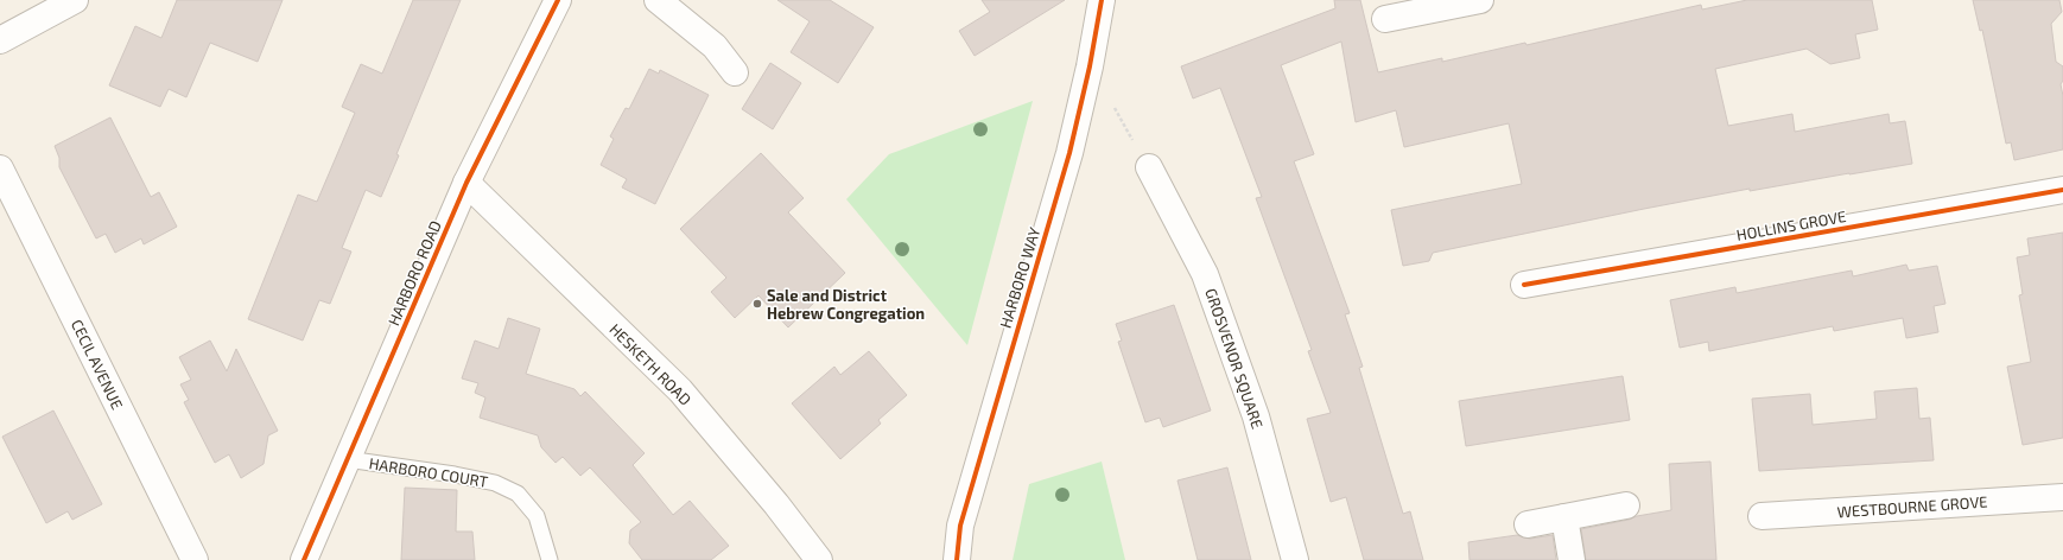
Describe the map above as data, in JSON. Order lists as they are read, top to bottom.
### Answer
{
  "streets": {
    "street": [
      "HOLLINS GROVE",
      "HARBORO ROAD",
      "HARBORO WAY",
      "GROSVENOR SQUARE",
      "CECIL AVENUE",
      "HESKETH ROAD",
      "WESTBOURNE GROVE"
    ],
    "lane": ["HARBORO COURT"]
  },
  "crossings": [
    ["HARBORO ROAD", "HESKETH ROAD"],
    ["HARBORO ROAD", "HARBORO COURT"]
  ],
  "places": ["Sale and District Hebrew Congregation"]
}
